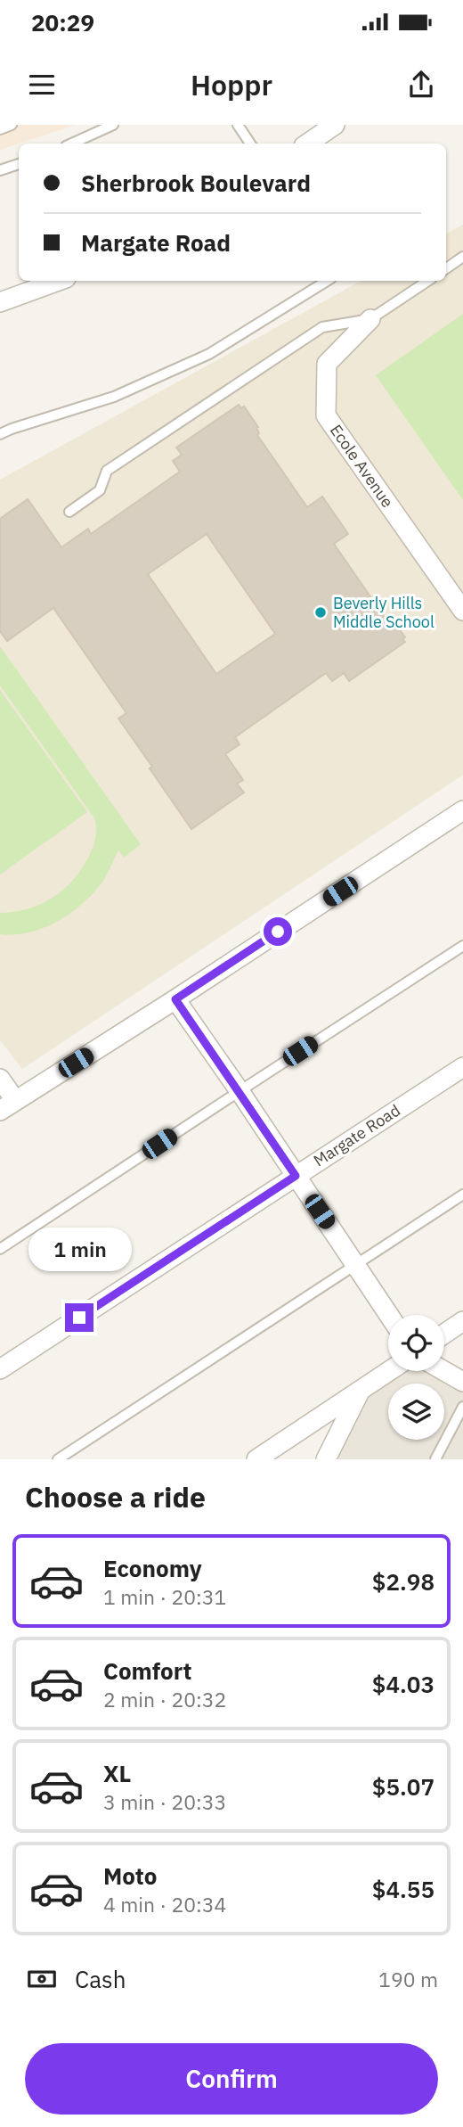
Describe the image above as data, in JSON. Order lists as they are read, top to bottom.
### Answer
{
  "streets": {
    "street": ["Ecole Avenue", "Margate Road"]
  },
  "places": ["Beverly Hills Middle School"],
  "page": {
    "status": "20:29",
    "header": "Hoppr",
    "banner": ["Sherbrook Boulevard", "Margate Road"],
    "bubble": "1 min",
    "heading": "Choose a ride",
    "list": [
      {
        "name": "Economy",
        "note": "1 min · 20:31",
        "value": "$2.98"
      },
      {
        "name": "Comfort",
        "note": "2 min · 20:32",
        "value": "$4.03"
      },
      {
        "name": "XL",
        "note": "3 min · 20:33",
        "value": "$5.07"
      },
      {
        "name": "Moto",
        "note": "4 min · 20:34",
        "value": "$4.55"
      }
    ],
    "pay": ["Cash", "190 m"],
    "buttons": "Confirm"
  }
}
